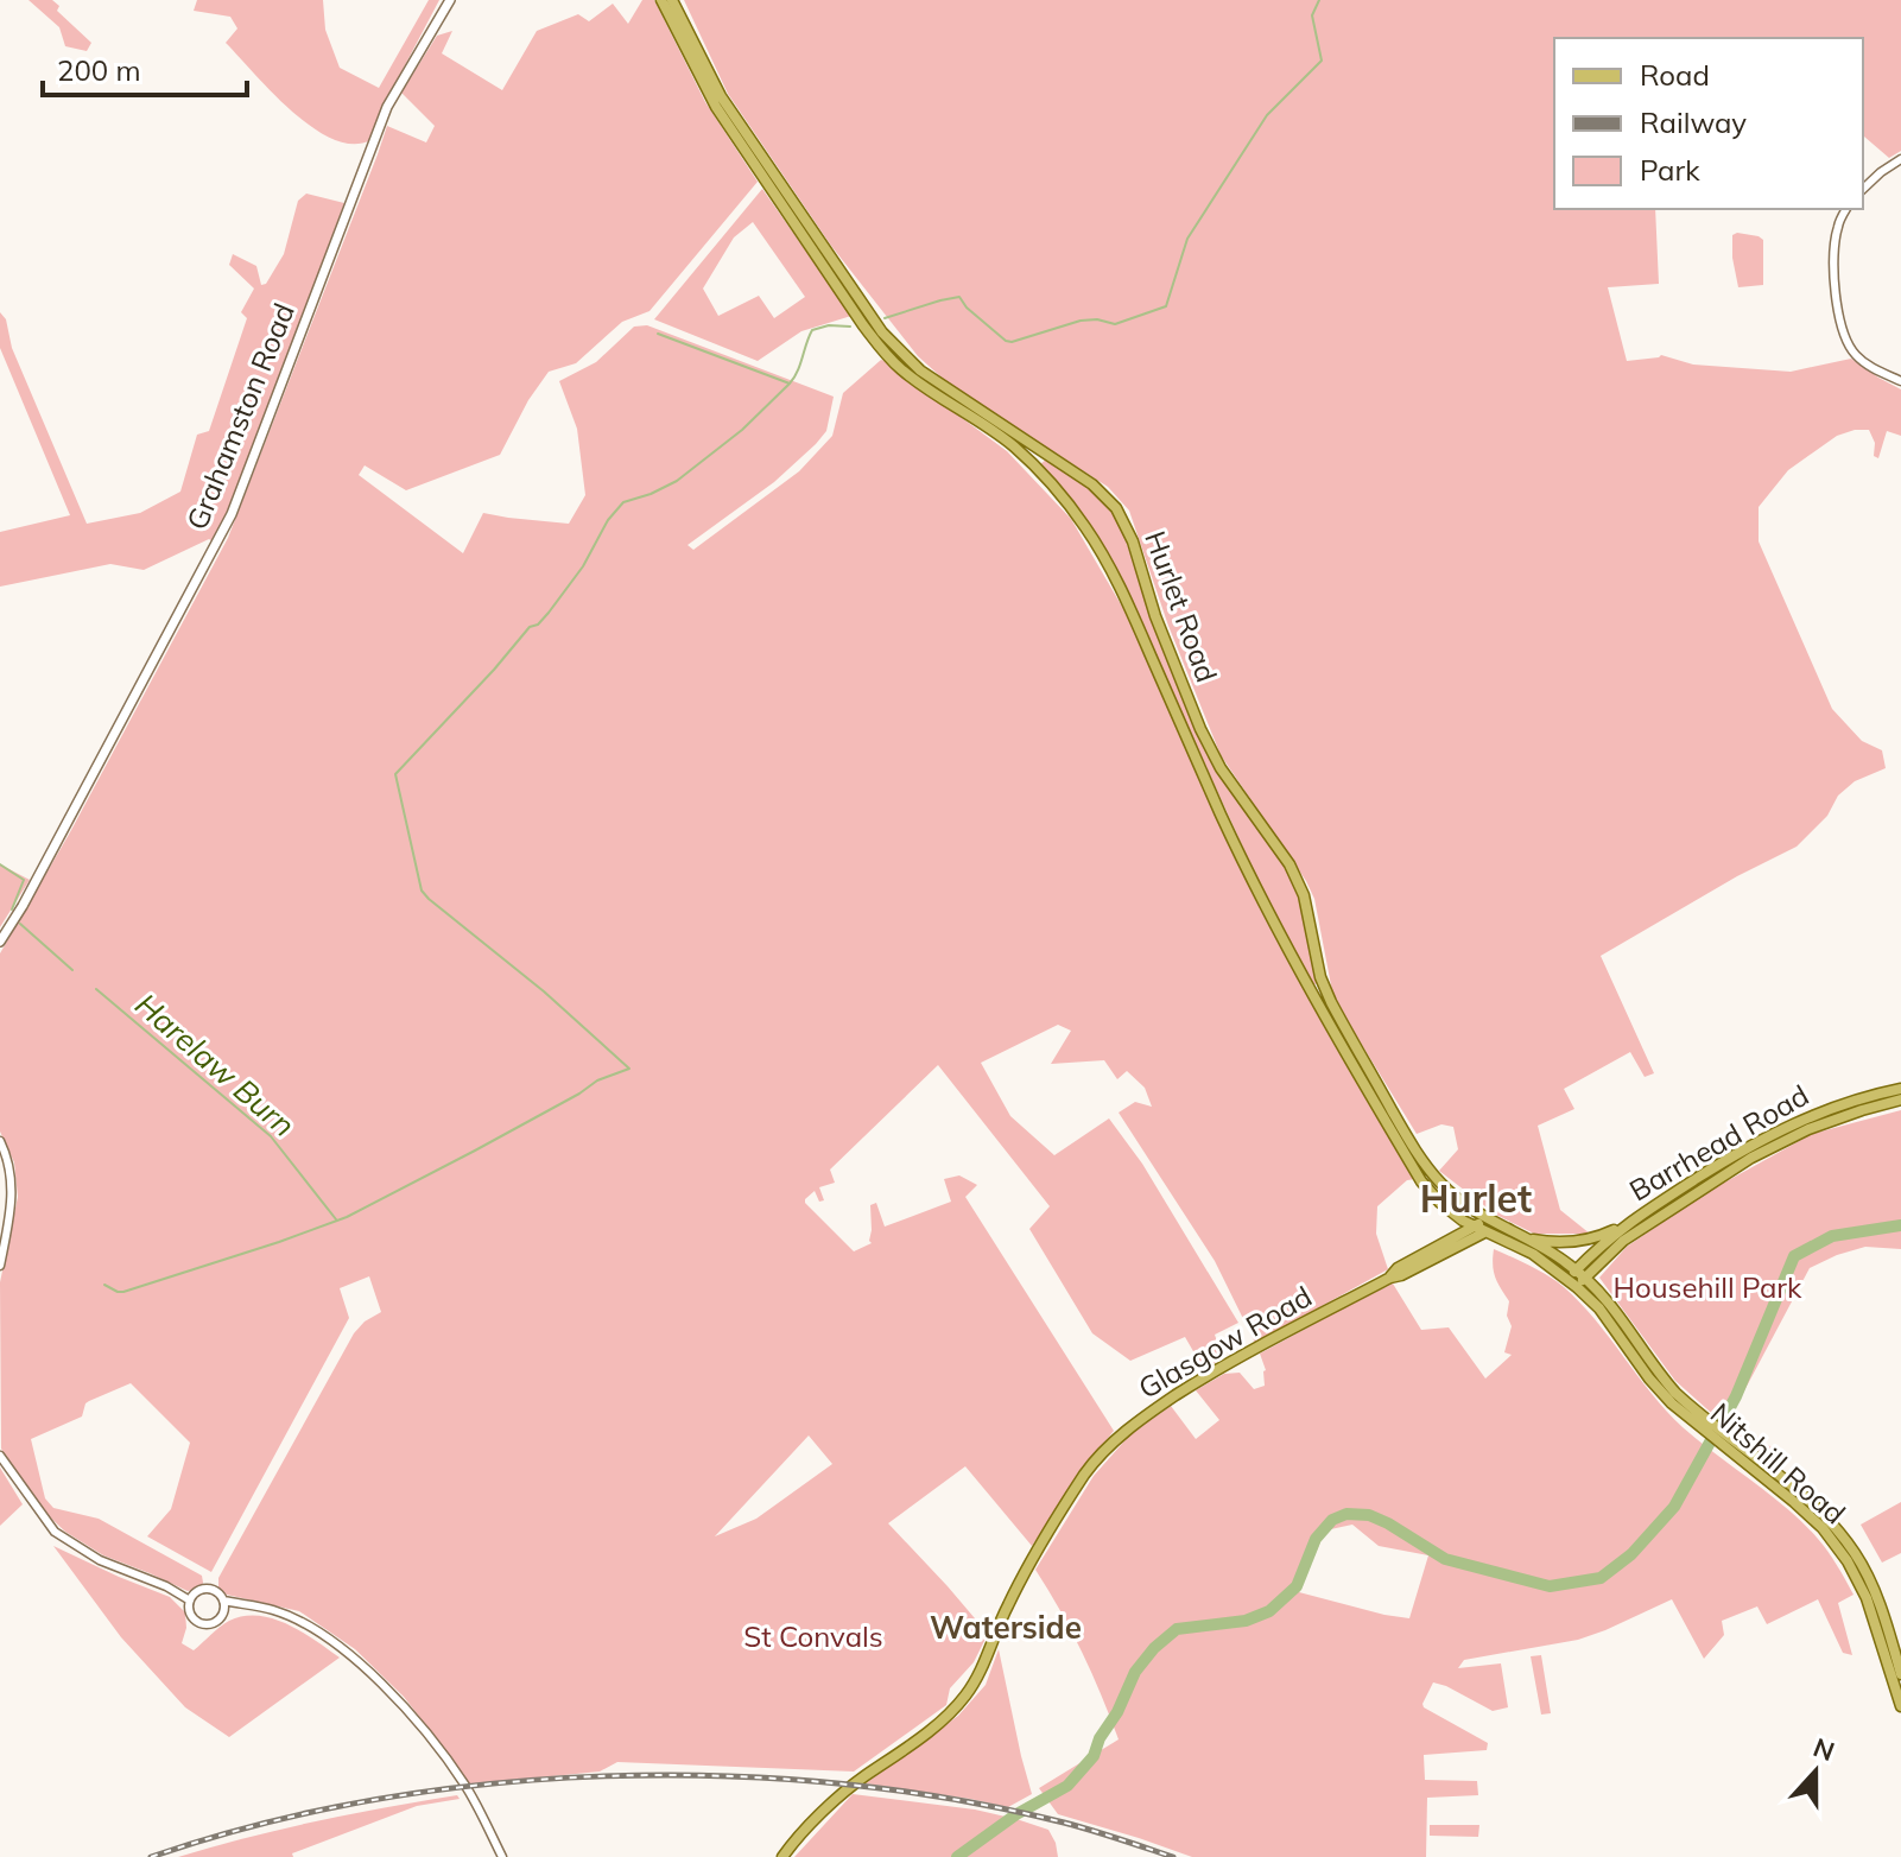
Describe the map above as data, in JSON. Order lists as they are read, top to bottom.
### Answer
{
  "streets": {
    "main road": [
      "Grahamston Road",
      "Hurlet Road",
      "Barrhead Road",
      "Glasgow Road",
      "Nitshill Road"
    ]
  },
  "crossings": [
    ["Hurlet Road", "Barrhead Road"],
    ["Hurlet Road", "Glasgow Road"],
    ["Hurlet Road", "Nitshill Road"],
    ["Barrhead Road", "Nitshill Road"]
  ],
  "districts": ["Hurlet", "Waterside"],
  "water": ["Harelaw Burn"],
  "parks": ["Househill Park", "St Convals"],
  "legend": ["Road", "Railway", "Park"],
  "scale_bar": "200 m",
  "north": "top"
}
